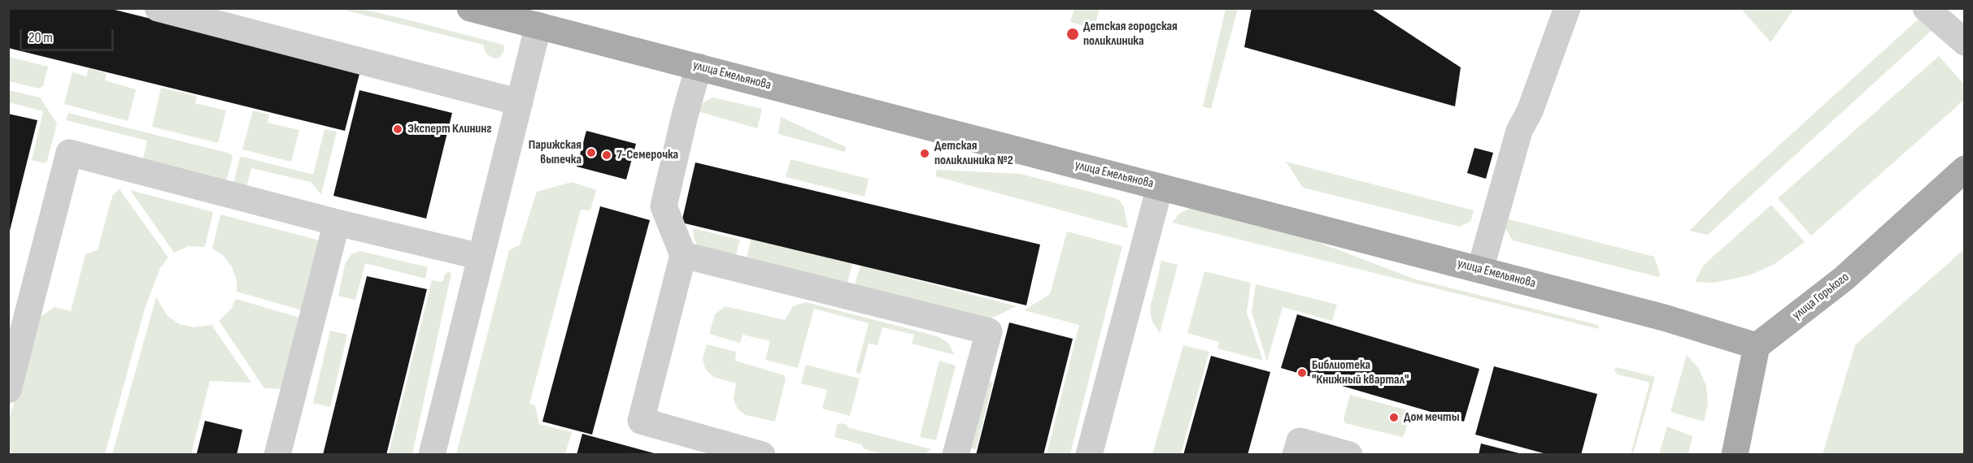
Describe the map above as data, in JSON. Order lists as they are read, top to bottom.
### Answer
{
  "streets": {
    "main road": ["улица Емельянова", "улица Горького"]
  },
  "crossings": [
    ["улица Емельянова", "улица Горького"]
  ],
  "places": [
    "Детская городская поликлиника",
    "Эксперт Клининг",
    "Парижская выпечка",
    "Детская поликлиника №2",
    "7-Семерочка",
    "Библиотека \"Книжный квартал\"",
    "Дом мечты"
  ],
  "scale_bar": "20 m"
}
